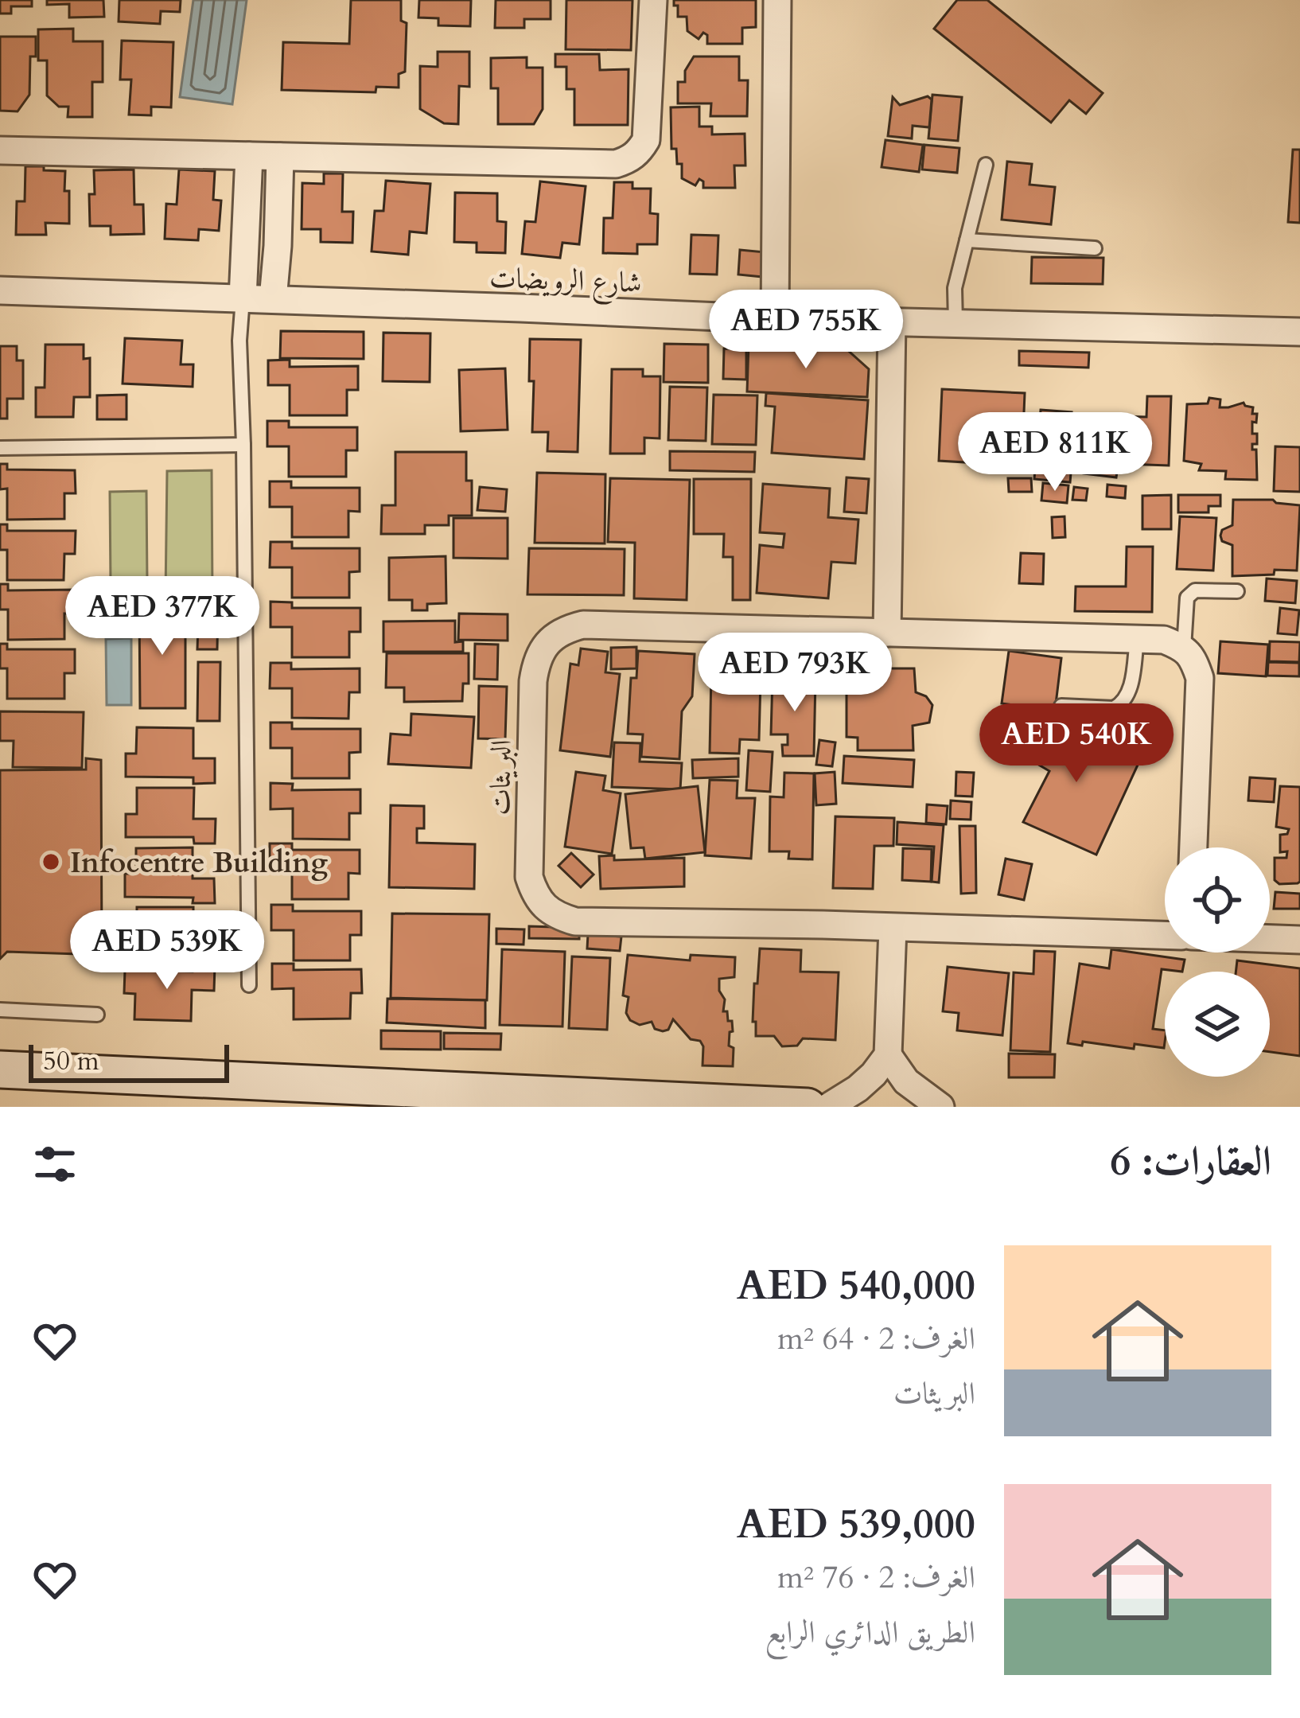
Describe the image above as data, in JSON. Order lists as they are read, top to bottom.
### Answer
{
  "streets": {
    "street": ["شارع الرويضات", "البريثات"]
  },
  "places": ["Infocentre Building"],
  "scale_bar": "50 m",
  "page": {
    "price": [
      "AED 755K",
      "AED 811K",
      "AED 377K",
      "AED 793K",
      "AED 540K",
      "AED 539K"
    ],
    "scale": "50 m",
    "heading": "العقارات: 6",
    "list": [
      {
        "name": "AED 540,000",
        "note": "الغرف: 2 · 64 m² · البريثات"
      },
      {
        "name": "AED 539,000",
        "note": "الغرف: 2 · 76 m² · الطريق الدائري الرابع"
      }
    ]
  }
}
